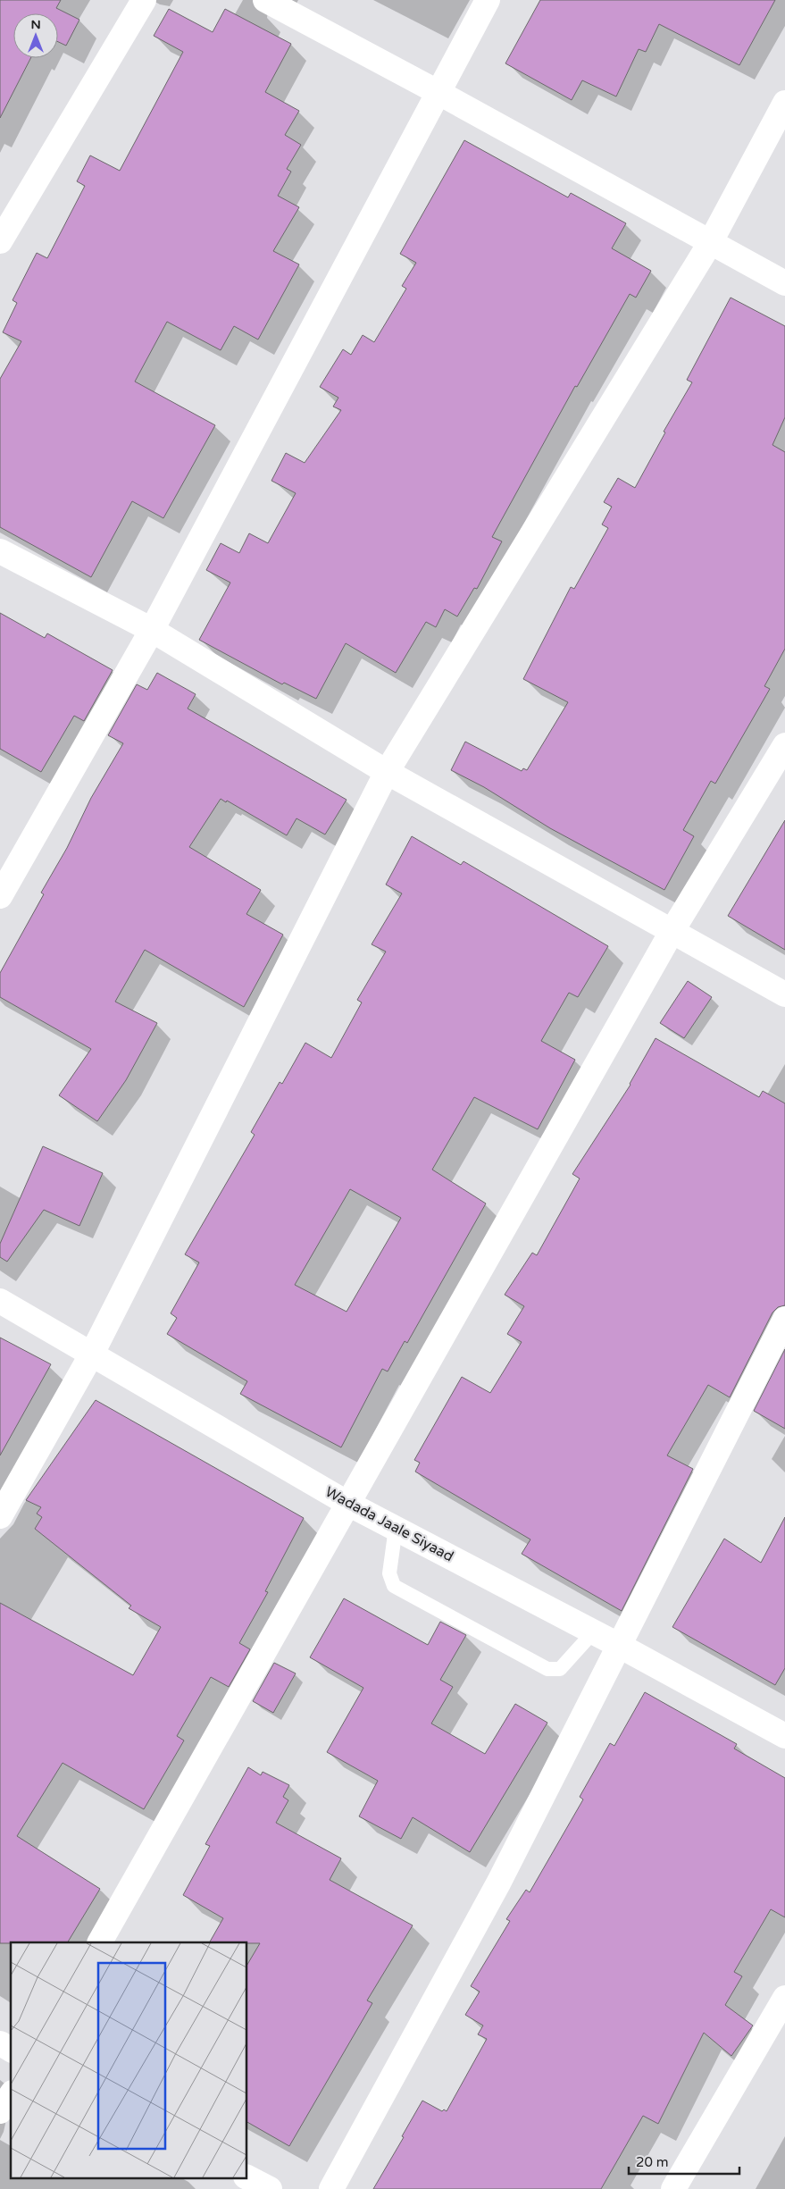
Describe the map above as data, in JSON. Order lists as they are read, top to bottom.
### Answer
{
  "streets": {
    "street": ["Wadada Jaale Siyaad"]
  },
  "scale_bar": "20 m",
  "north": "top"
}
